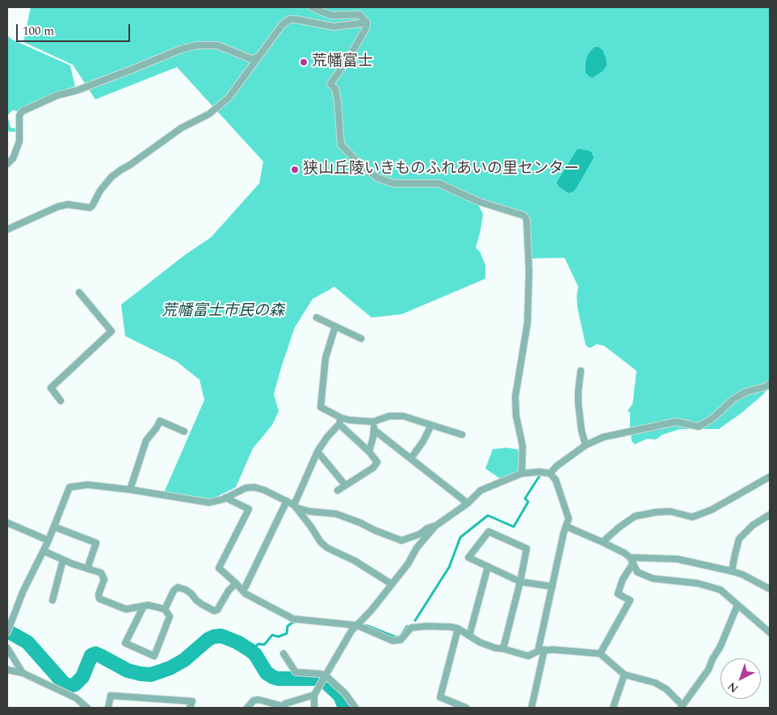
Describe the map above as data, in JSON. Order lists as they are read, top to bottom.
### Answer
{
  "parks": ["荒幡富士市民の森"],
  "places": ["荒幡富士", "狭山丘陵いきものふれあいの里センター"],
  "scale_bar": "100 m",
  "north": "bottom left"
}
